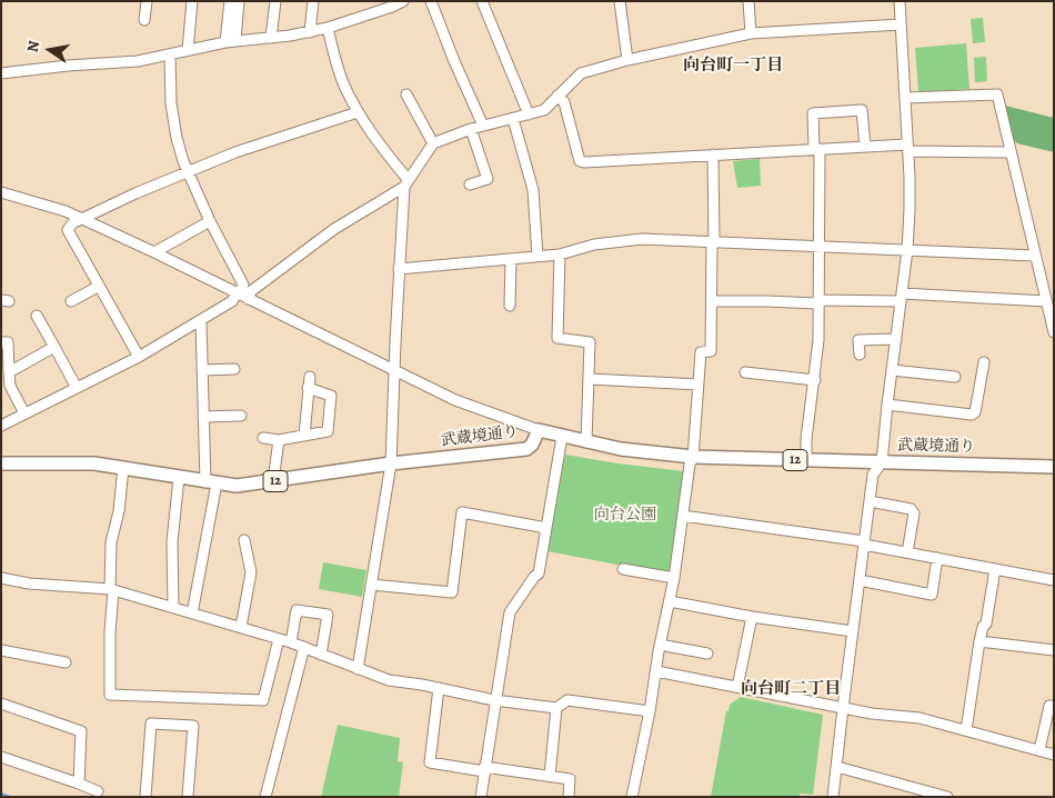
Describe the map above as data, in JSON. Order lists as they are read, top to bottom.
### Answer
{
  "streets": {
    "main road": ["武蔵境通り", "12"]
  },
  "districts": ["向台町一丁目", "向台町二丁目"],
  "parks": ["向台公園"],
  "north": "left"
}
